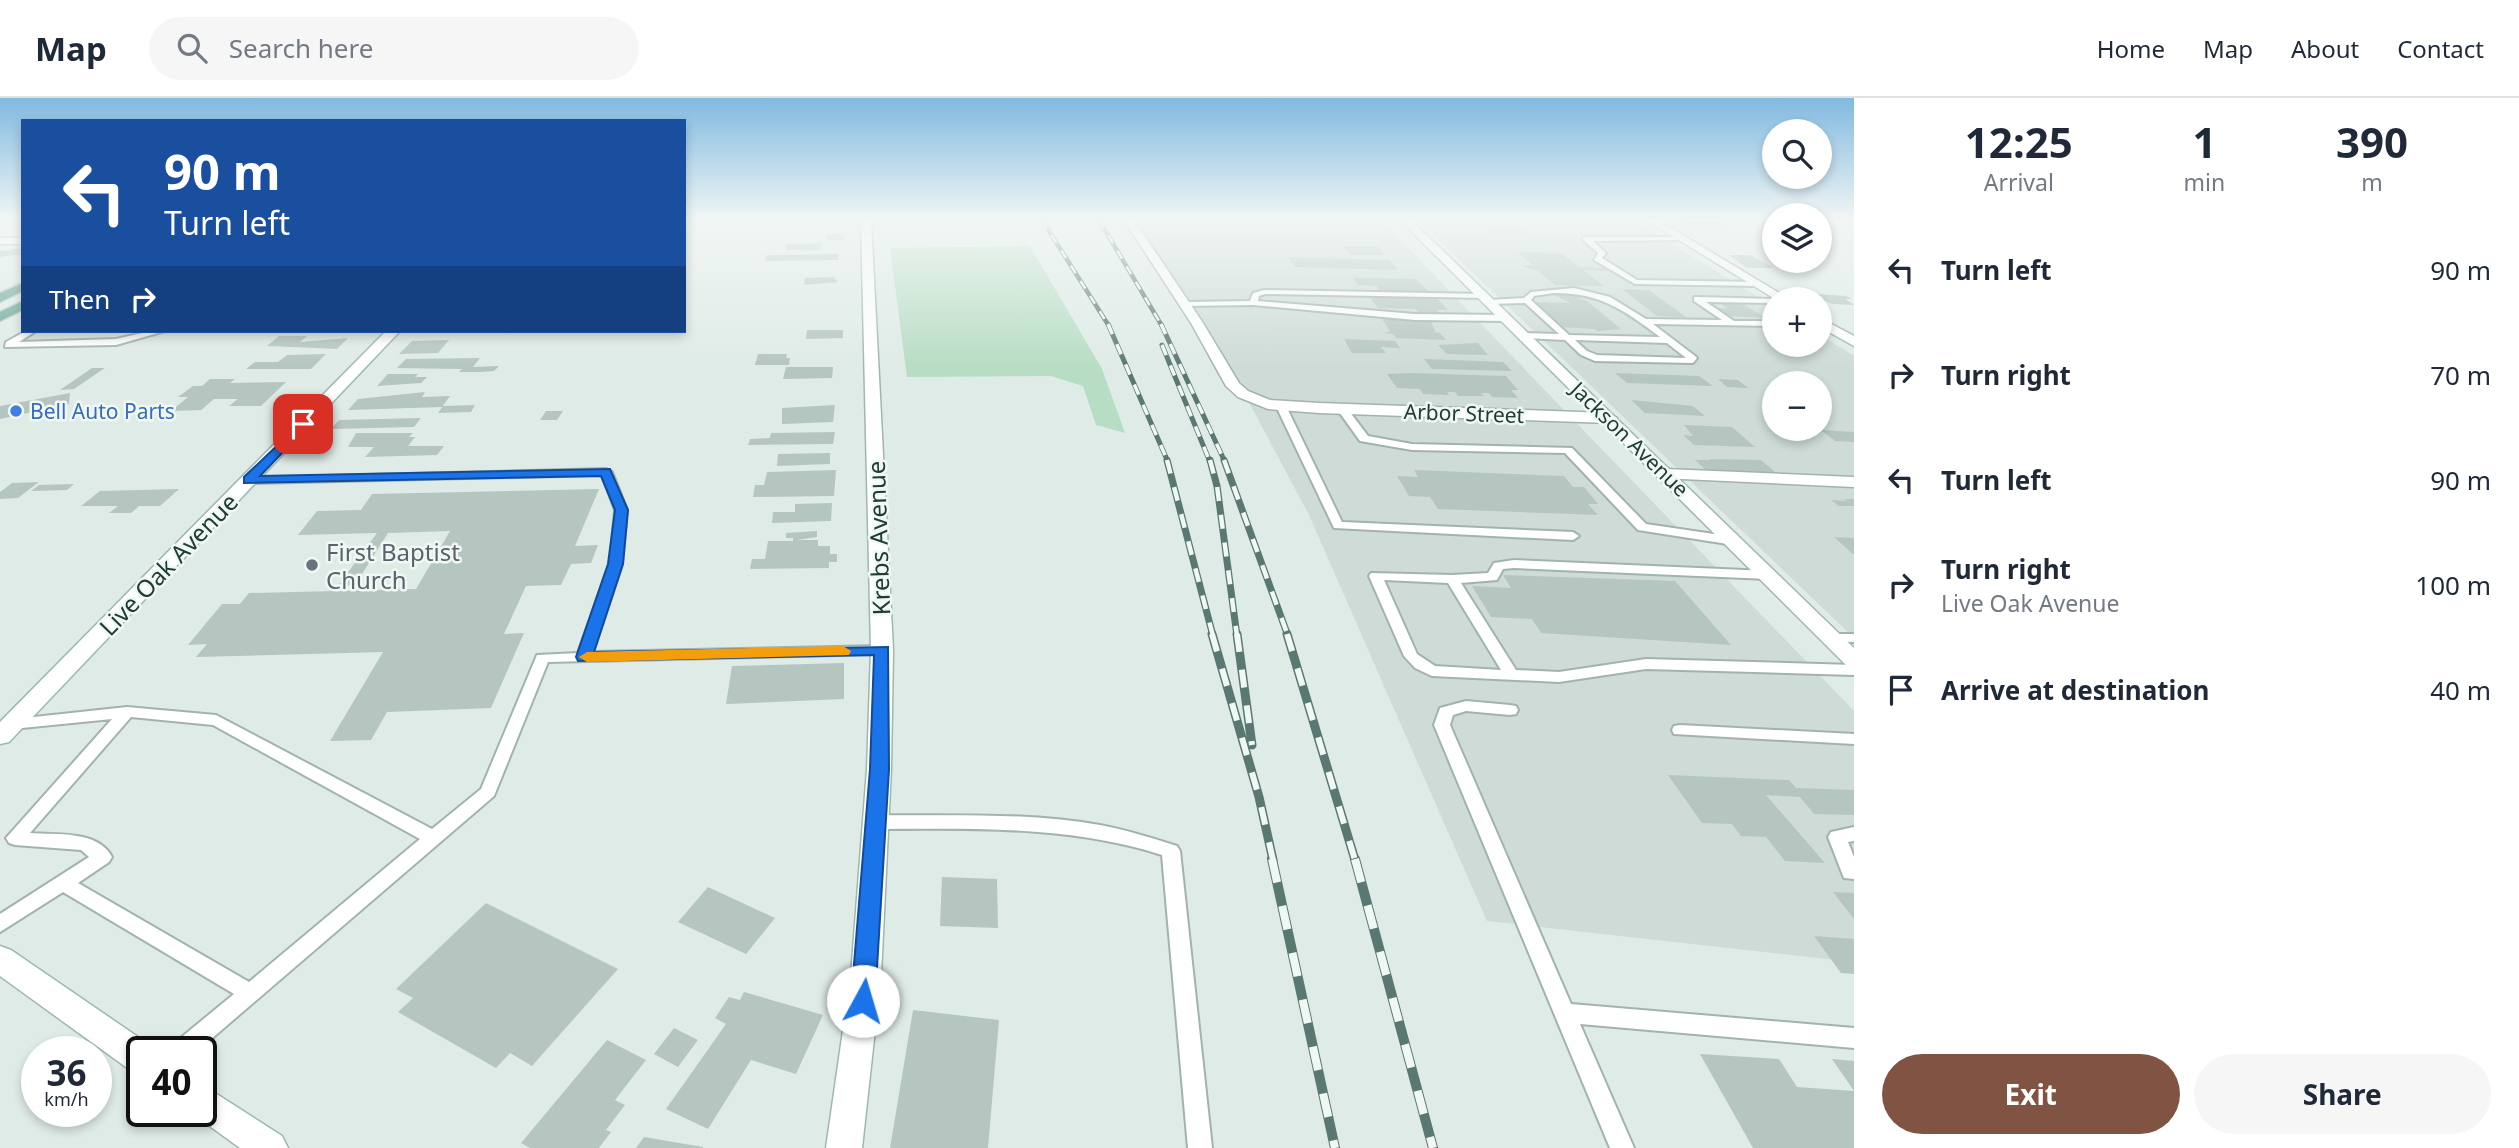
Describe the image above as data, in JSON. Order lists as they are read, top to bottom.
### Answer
{
  "streets": {
    "street": [
      "Arbor Street",
      "Jackson Avenue",
      "Krebs Avenue",
      "Live Oak Avenue"
    ]
  },
  "crossings": [
    ["Arbor Street", "Jackson Avenue"]
  ],
  "places": ["Bell Auto Parts", "First Baptist Church"],
  "page": {
    "header": "Map",
    "search": "Search here",
    "nav": [
      "Home",
      "Map",
      "About",
      "Contact"
    ],
    "eta": [
      "12:25",
      "Arrival",
      "1",
      "min",
      "390",
      "m"
    ],
    "map_buttons": ["+", "−"],
    "turn": ["90 m", "Turn left"],
    "list": [
      {
        "name": "Turn left",
        "value": "90 m"
      },
      {
        "name": "Turn right",
        "value": "70 m"
      },
      {
        "name": "Turn left",
        "value": "90 m"
      },
      {
        "name": "Turn right",
        "note": "Live Oak Avenue",
        "value": "100 m"
      },
      {
        "name": "Arrive at destination",
        "value": "40 m"
      }
    ],
    "then": "Then",
    "speed": "36 km/h",
    "limit": "40",
    "buttons": ["Exit", "Share"]
  }
}
